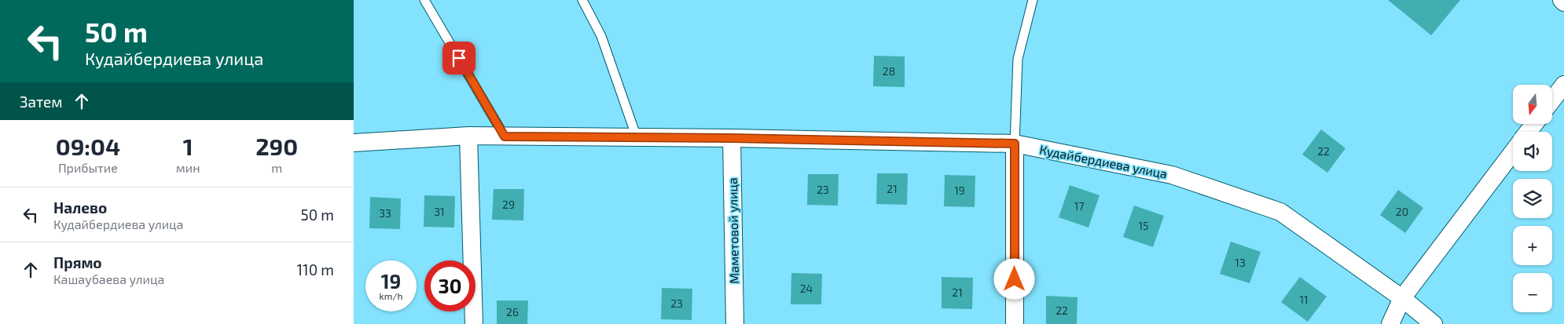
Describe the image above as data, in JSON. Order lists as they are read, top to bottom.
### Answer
{
  "streets": {
    "street": ["Кудайбердиева улица", "Маметовой улица"]
  },
  "crossings": [
    ["Кудайбердиева улица", "Маметовой улица"]
  ],
  "house_numbers": [
    "28",
    "22",
    "21",
    "23",
    "19",
    "29",
    "17",
    "31",
    "20",
    "33",
    "15",
    "13",
    "24",
    "21",
    "11",
    "23",
    "22",
    "26"
  ],
  "north": "bottom",
  "page": {
    "turn": ["50 m", "Кудайбердиева улица"],
    "then": "Затем",
    "map_buttons": ["+", "−"],
    "eta": [
      "09:04",
      "Прибытие",
      "1",
      "мин",
      "290",
      "m"
    ],
    "list": [
      {
        "name": "Налево",
        "note": "Кудайбердиева улица",
        "value": "50 m"
      },
      {
        "name": "Прямо",
        "note": "Кашаубаева улица",
        "value": "110 m"
      }
    ],
    "speed": "19 km/h",
    "limit": "30"
  }
}
